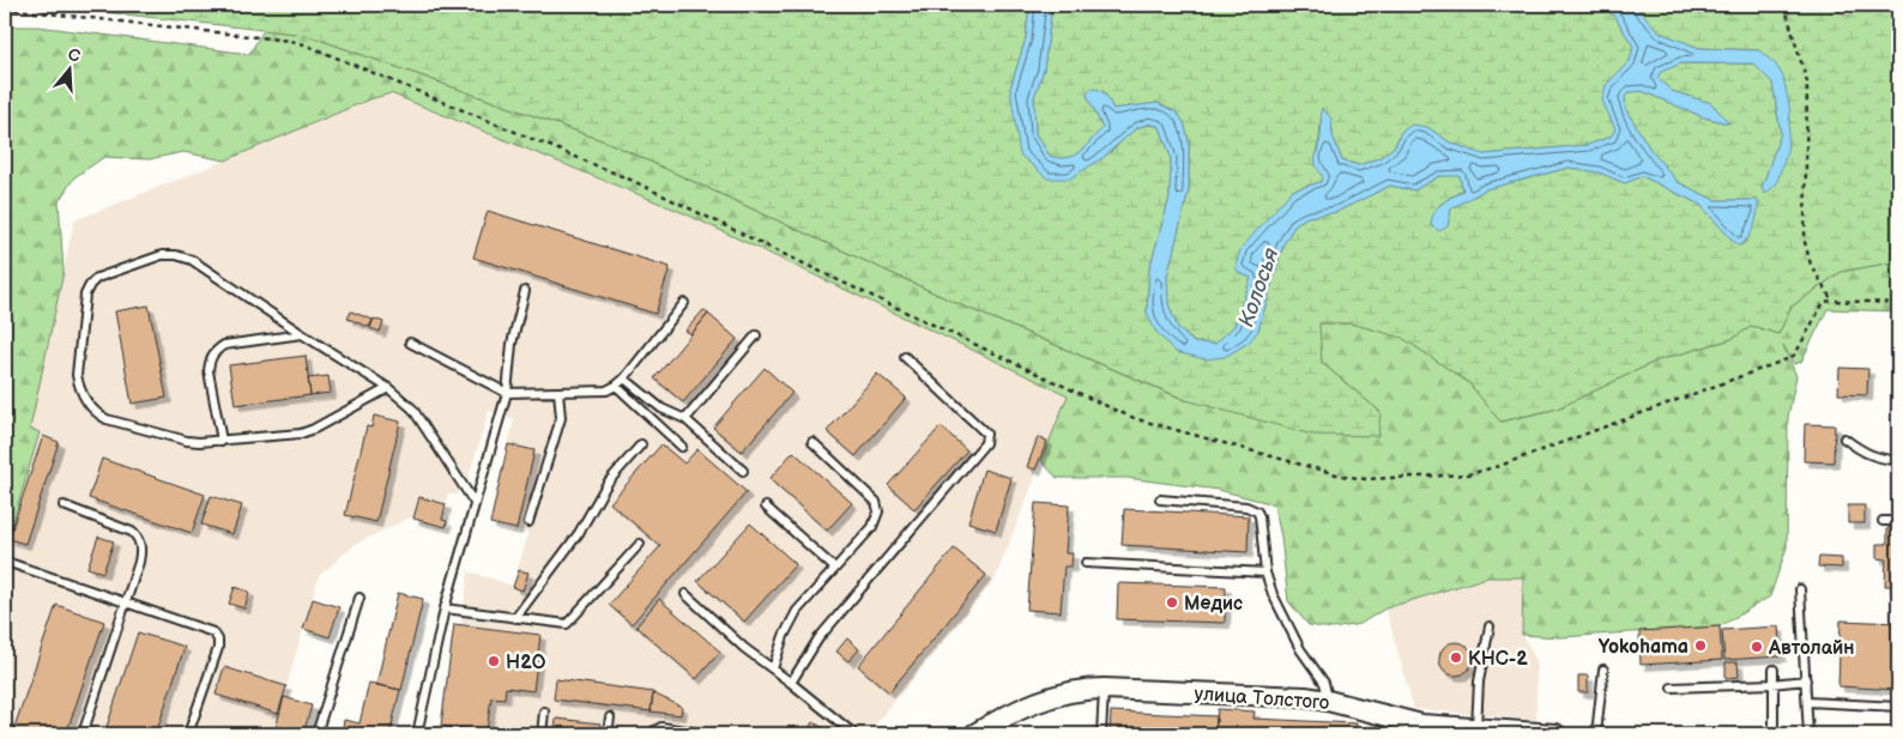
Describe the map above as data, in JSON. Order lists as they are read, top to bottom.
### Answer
{
  "streets": {
    "street": ["улица Толстого"]
  },
  "water": ["Колосья"],
  "places": [
    "Медис",
    "Yokohama",
    "Автолайн",
    "КНС-2",
    "Н2О"
  ],
  "north": "top"
}
